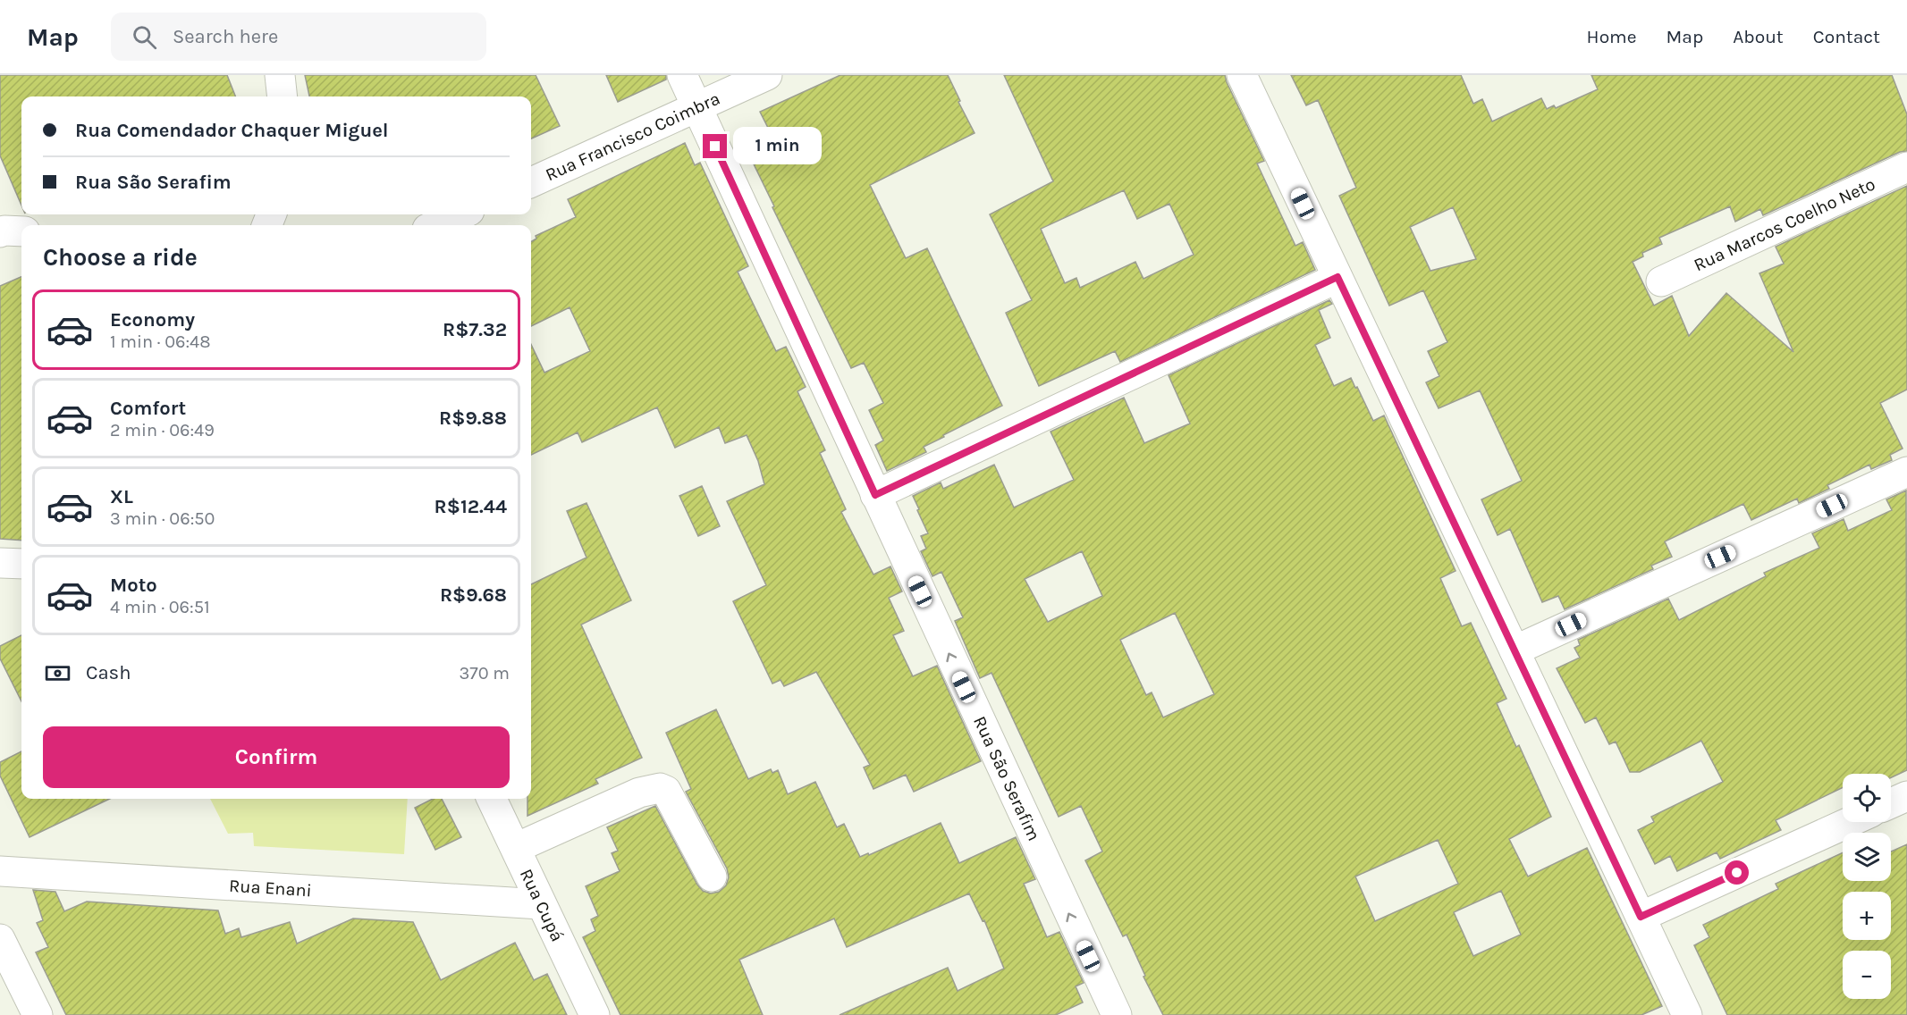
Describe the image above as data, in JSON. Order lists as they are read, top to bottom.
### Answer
{
  "streets": {
    "street": [
      "Rua Francisco Coimbra",
      "Rua Marcos Coelho Neto",
      "Rua São Serafim",
      "Rua Enani",
      "Rua Cupá"
    ]
  },
  "crossings": [
    ["Rua Francisco Coimbra", "Rua São Serafim"],
    ["Rua Enani", "Rua Cupá"]
  ],
  "one_way": ["Rua São Serafim"],
  "page": {
    "header": "Map",
    "search": "Search here",
    "nav": [
      "Home",
      "Map",
      "About",
      "Contact"
    ],
    "banner": ["Rua Comendador Chaquer Miguel", "Rua São Serafim"],
    "bubble": "1 min",
    "heading": "Choose a ride",
    "list": [
      {
        "name": "Economy",
        "note": "1 min · 06:48",
        "value": "R$7.32"
      },
      {
        "name": "Comfort",
        "note": "2 min · 06:49",
        "value": "R$9.88"
      },
      {
        "name": "XL",
        "note": "3 min · 06:50",
        "value": "R$12.44"
      },
      {
        "name": "Moto",
        "note": "4 min · 06:51",
        "value": "R$9.68"
      }
    ],
    "pay": ["Cash", "370 m"],
    "buttons": "Confirm",
    "map_buttons": ["+", "−"]
  }
}
